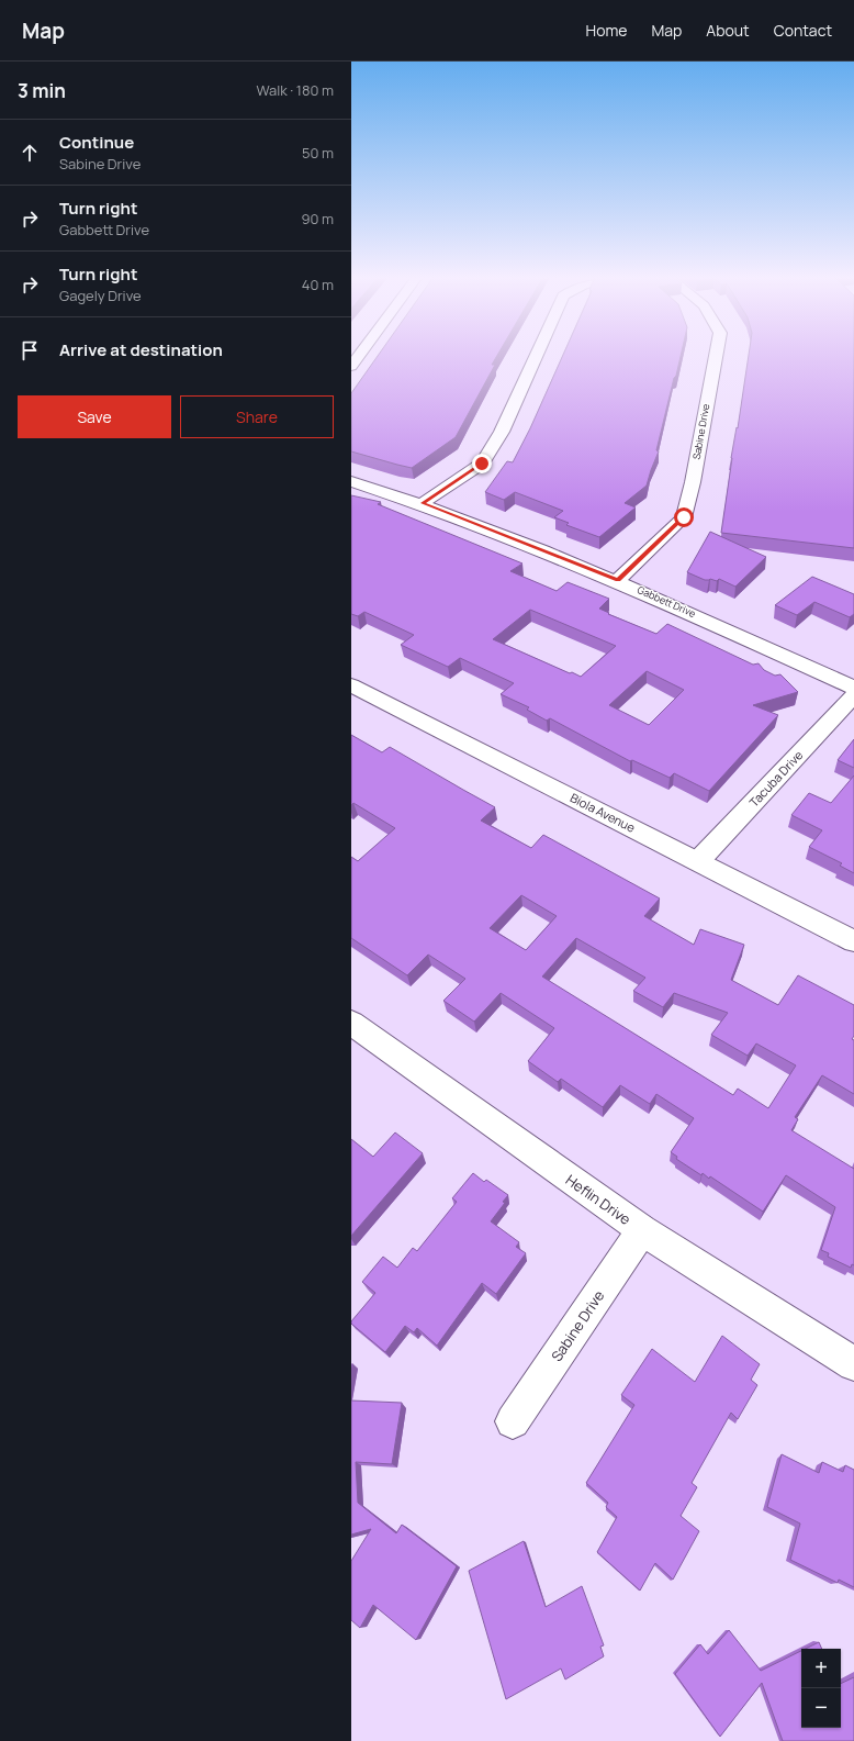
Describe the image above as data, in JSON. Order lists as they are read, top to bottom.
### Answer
{
  "streets": {
    "street": [
      "Sabine Drive",
      "Gabbett Drive",
      "Tacuba Drive",
      "Biola Avenue",
      "Heflin Drive"
    ]
  },
  "crossings": [
    ["Sabine Drive", "Gabbett Drive"],
    ["Sabine Drive", "Heflin Drive"],
    ["Tacuba Drive", "Biola Avenue"]
  ],
  "page": {
    "header": "Map",
    "nav": [
      "Home",
      "Map",
      "About",
      "Contact"
    ],
    "heading": ["3 min", "Walk · 180 m"],
    "list": [
      ["Continue", "Sabine Drive", "50 m"],
      ["Turn right", "Gabbett Drive", "90 m"],
      ["Turn right", "Gagely Drive", "40 m"],
      "Arrive at destination"
    ],
    "buttons": ["Save", "Share"],
    "map_buttons": ["+", "−"]
  }
}
